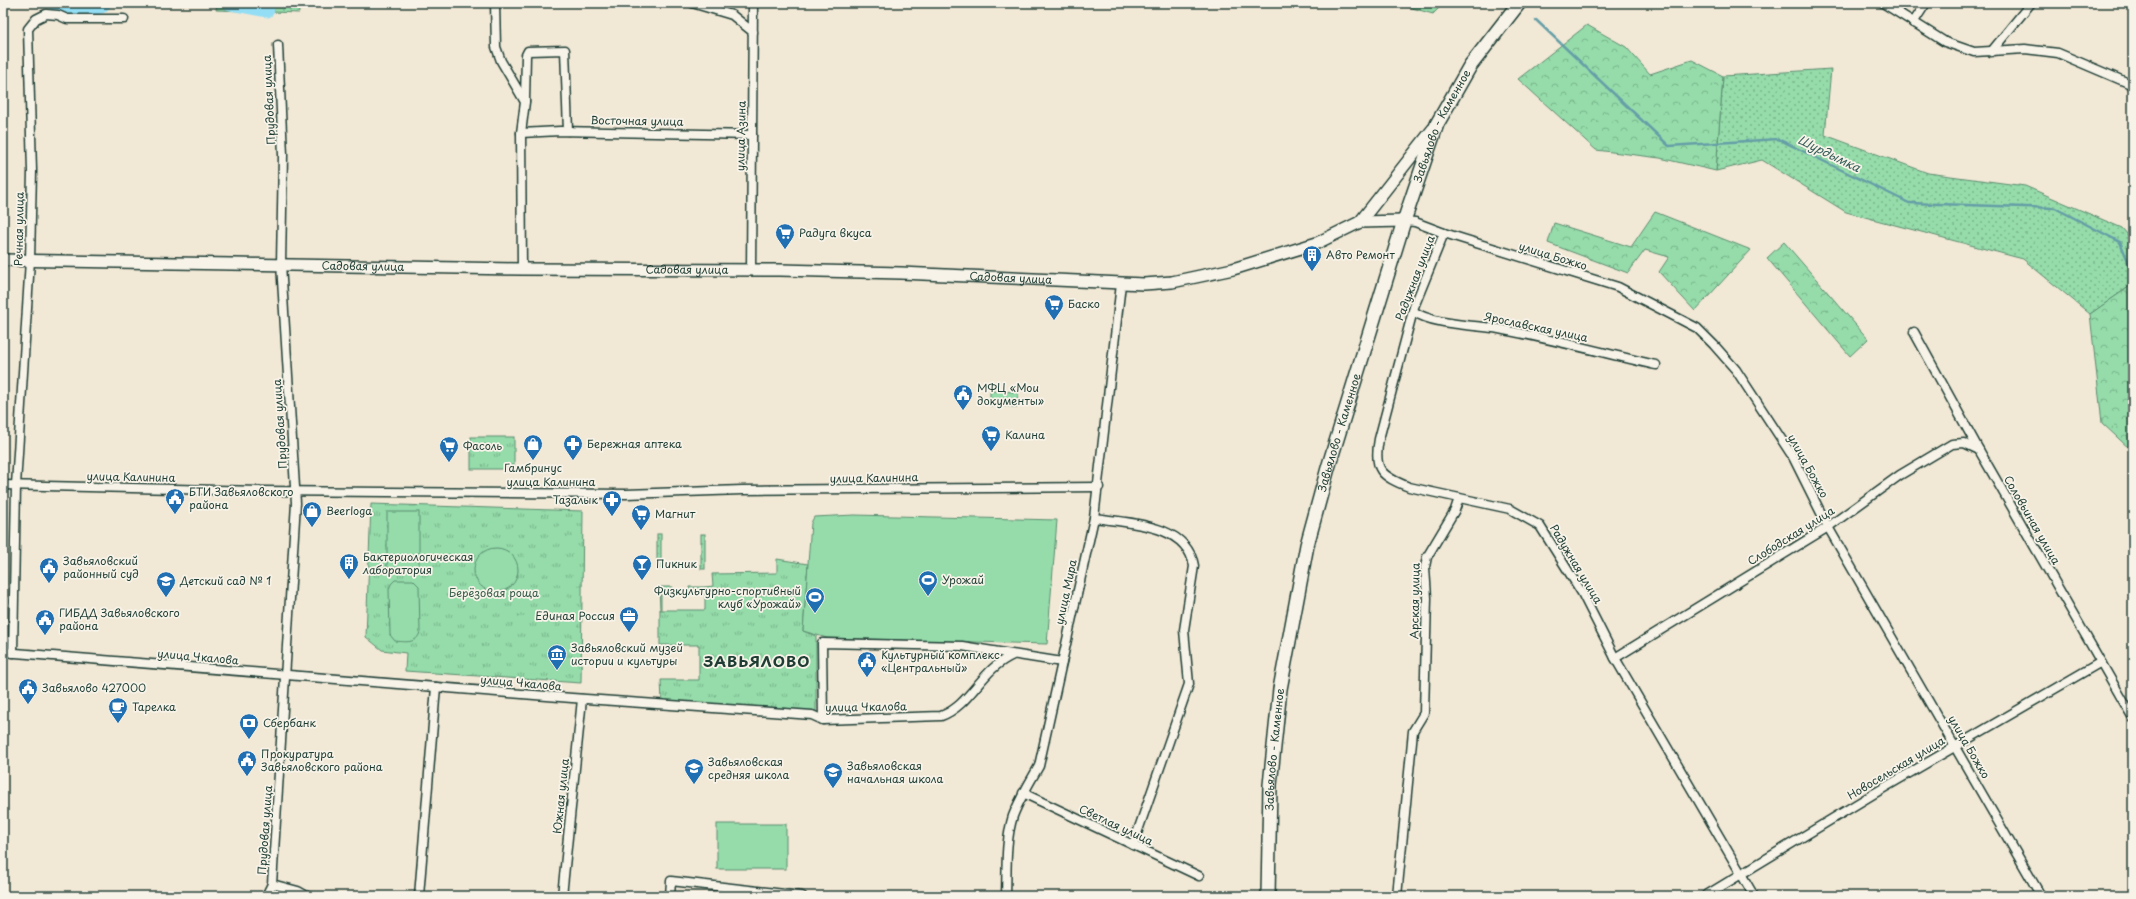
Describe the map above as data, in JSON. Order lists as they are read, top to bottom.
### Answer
{
  "streets": {
    "main road": ["Завьялово - Каменное"],
    "street": [
      "Прудовая улица",
      "Восточная улица",
      "улица Азина",
      "Речная улица",
      "улица Божко",
      "Садовая улица",
      "Радужная улица",
      "Ярославская улица",
      "улица Калинина",
      "Соловьиная улица",
      "Слободская улица",
      "улица Мира",
      "Арская улица",
      "улица Чкалова",
      "Новосельская улица",
      "Южная улица",
      "Светлая улица"
    ]
  },
  "crossings": [
    ["Прудовая улица", "Садовая улица"],
    ["Прудовая улица", "улица Калинина"],
    ["Прудовая улица", "улица Чкалова"],
    ["Восточная улица", "улица Азина"],
    ["Завьялово - Каменное", "улица Божко"],
    ["улица Азина", "Садовая улица"],
    ["Речная улица", "Садовая улица"],
    ["Речная улица", "улица Калинина"],
    ["Речная улица", "улица Чкалова"],
    ["улица Божко", "Радужная улица"],
    ["улица Божко", "Слободская улица"],
    ["улица Божко", "Новосельская улица"],
    ["Садовая улица", "улица Мира"],
    ["Радужная улица", "Ярославская улица"],
    ["Радужная улица", "Слободская улица"],
    ["Радужная улица", "Арская улица"],
    ["Радужная улица", "Новосельская улица"],
    ["улица Калинина", "улица Мира"],
    ["Соловьиная улица", "Слободская улица"],
    ["Соловьиная улица", "Новосельская улица"],
    ["улица Мира", "Светлая улица"],
    ["улица Чкалова", "Южная улица"]
  ],
  "districts": ["ЗАВЬЯЛОВО"],
  "water": ["Шурдымка"],
  "parks": ["Берёзовая роща"],
  "places": {
    "supermarket": [
      "Радуга вкуса",
      "Баско",
      "Калина",
      "Фасоль",
      "Магнит"
    ],
    "building": ["Авто Ремонт", "Бактериологическая лаборатория"],
    "public building": [
      "МФЦ «Мои документы»",
      "БТИ Завьяловского района",
      "Завьяловский районный суд",
      "ГИБДД Завьяловского района",
      "Культурный комплекс «Центральный»",
      "Завьялово 427000",
      "Прокуратура Завьяловского района"
    ],
    "shop": ["Гамбринус", "Beerloga"],
    "pharmacy": ["Бережная аптека", "Тазалык"],
    "bar": ["Пикник"],
    "sports": ["Урожай", "Физкультурно-спортивный клуб «Урожай»"],
    "school or university": ["Детский сад № 1", "Завьяловская средняя школа", "Завьяловская начальная школа"],
    "office": ["Единая Россия"],
    "museum": ["Завьяловский музей истории и культуры"],
    "cafe": ["Тарелка"],
    "bank": ["Сбербанк"]
  }
}
